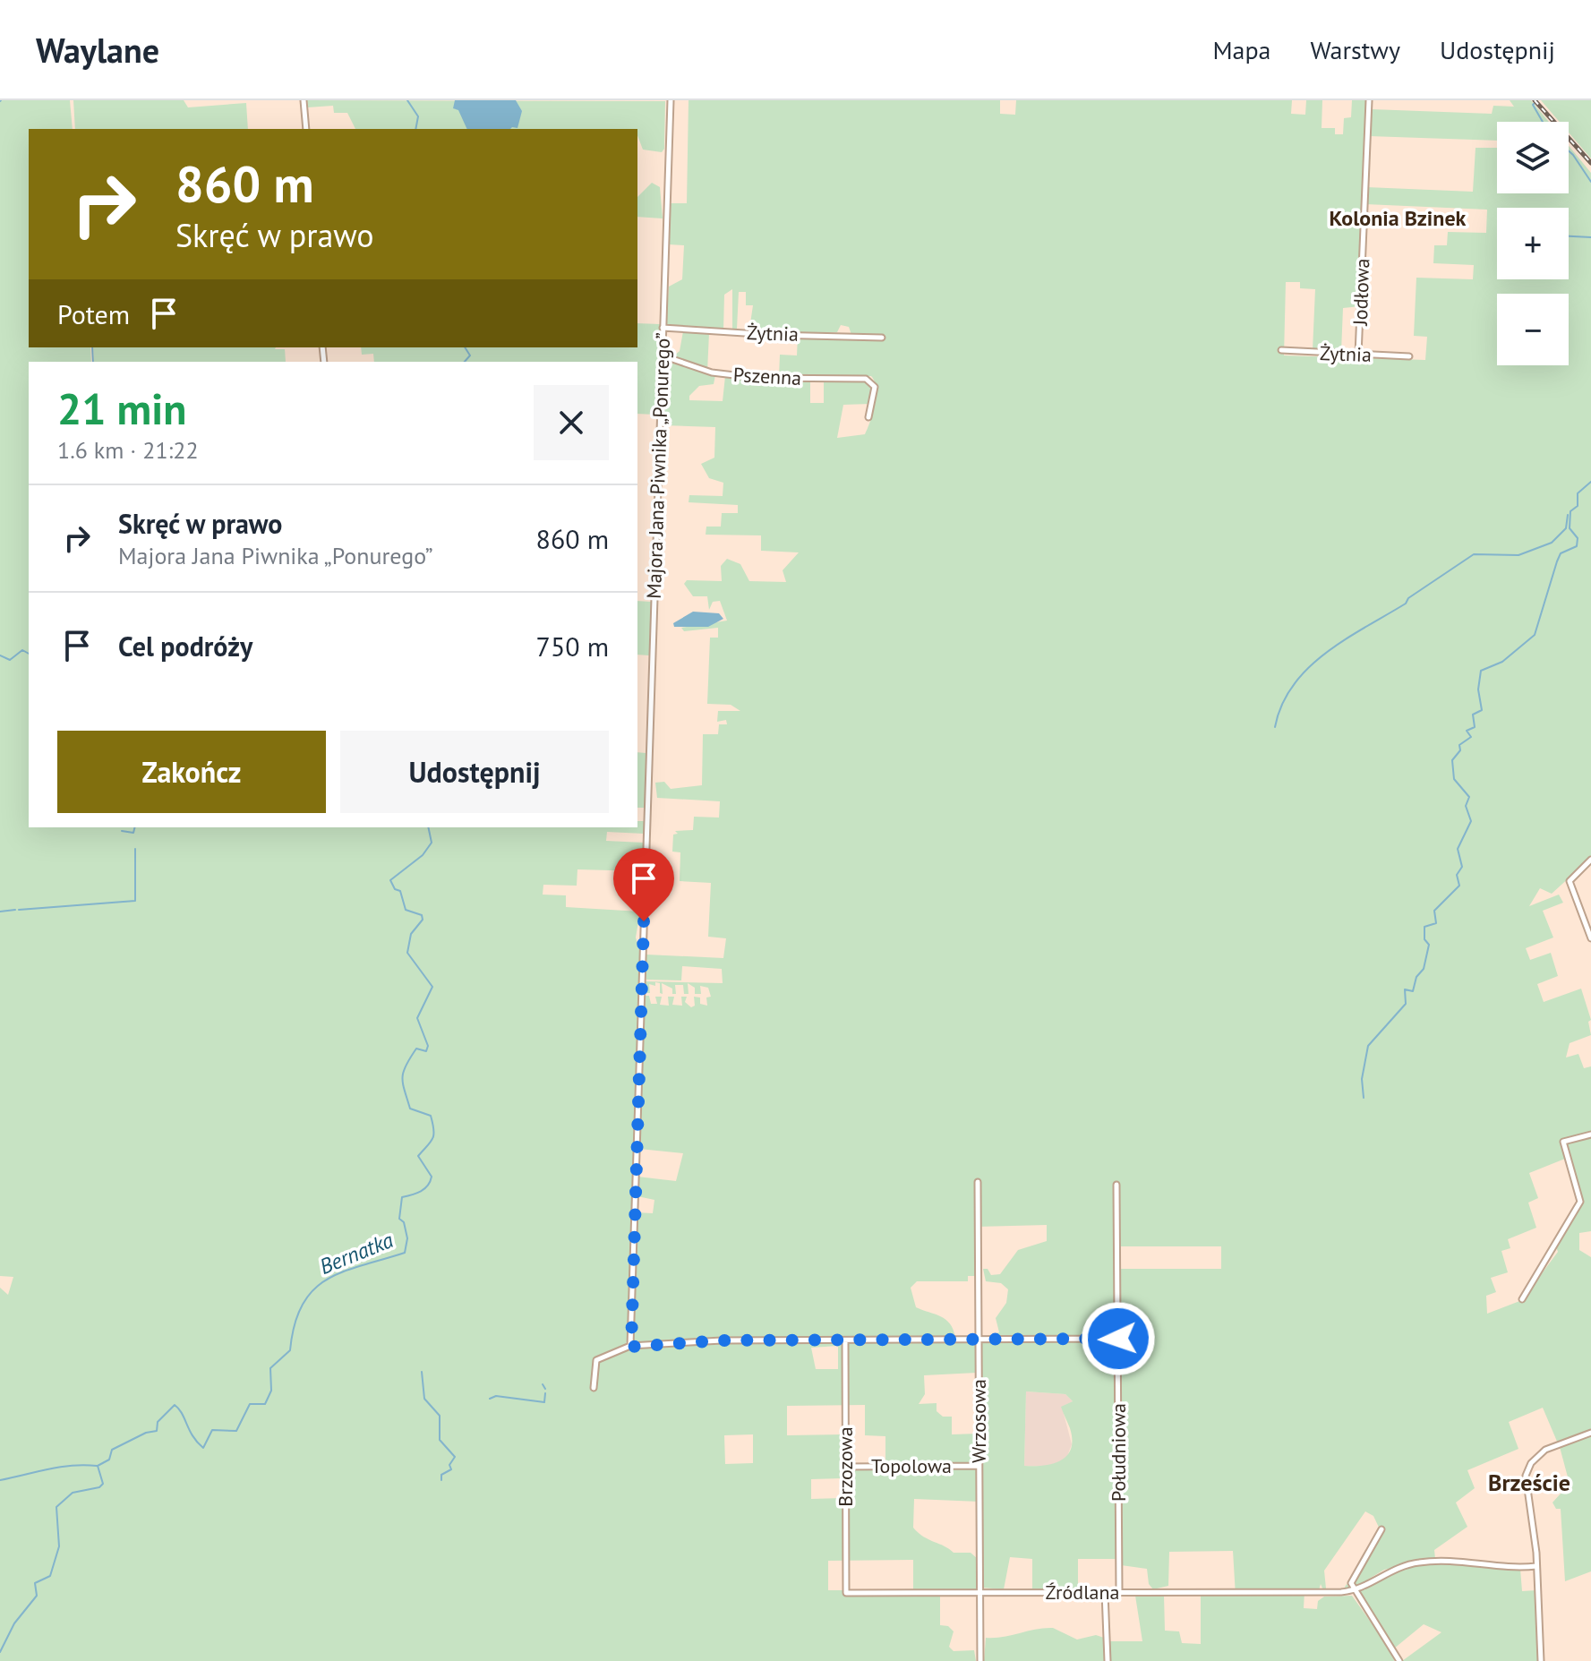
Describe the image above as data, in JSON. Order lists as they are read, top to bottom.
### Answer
{
  "streets": {
    "street": [
      "Jodłowa",
      "Żytnia",
      "Pszenna",
      "Majora Jana Piwnika „Ponurego”",
      "Wrzosowa",
      "Południowa",
      "Topolowa",
      "Brzozowa",
      "Źródlana"
    ]
  },
  "crossings": [
    ["Jodłowa", "Żytnia"],
    ["Żytnia", "Majora Jana Piwnika „Ponurego”"],
    ["Pszenna", "Majora Jana Piwnika „Ponurego”"],
    ["Wrzosowa", "Topolowa"],
    ["Wrzosowa", "Źródlana"],
    ["Południowa", "Źródlana"],
    ["Topolowa", "Brzozowa"],
    ["Brzozowa", "Źródlana"]
  ],
  "districts": ["Kolonia Bzinek", "Brzeście"],
  "water": ["Bernatka"],
  "page": {
    "header": "Waylane",
    "nav": ["Mapa", "Warstwy", "Udostępnij"],
    "map_buttons": ["+", "−"],
    "turn": ["860 m", "Skręć w prawo"],
    "then": "Potem",
    "heading": ["21 min", "1.6 km · 21:22"],
    "list": [
      {
        "name": "Skręć w prawo",
        "note": "Majora Jana Piwnika „Ponurego”",
        "value": "860 m"
      },
      {
        "name": "Cel podróży",
        "value": "750 m"
      }
    ],
    "buttons": ["Zakończ", "Udostępnij"]
  }
}
